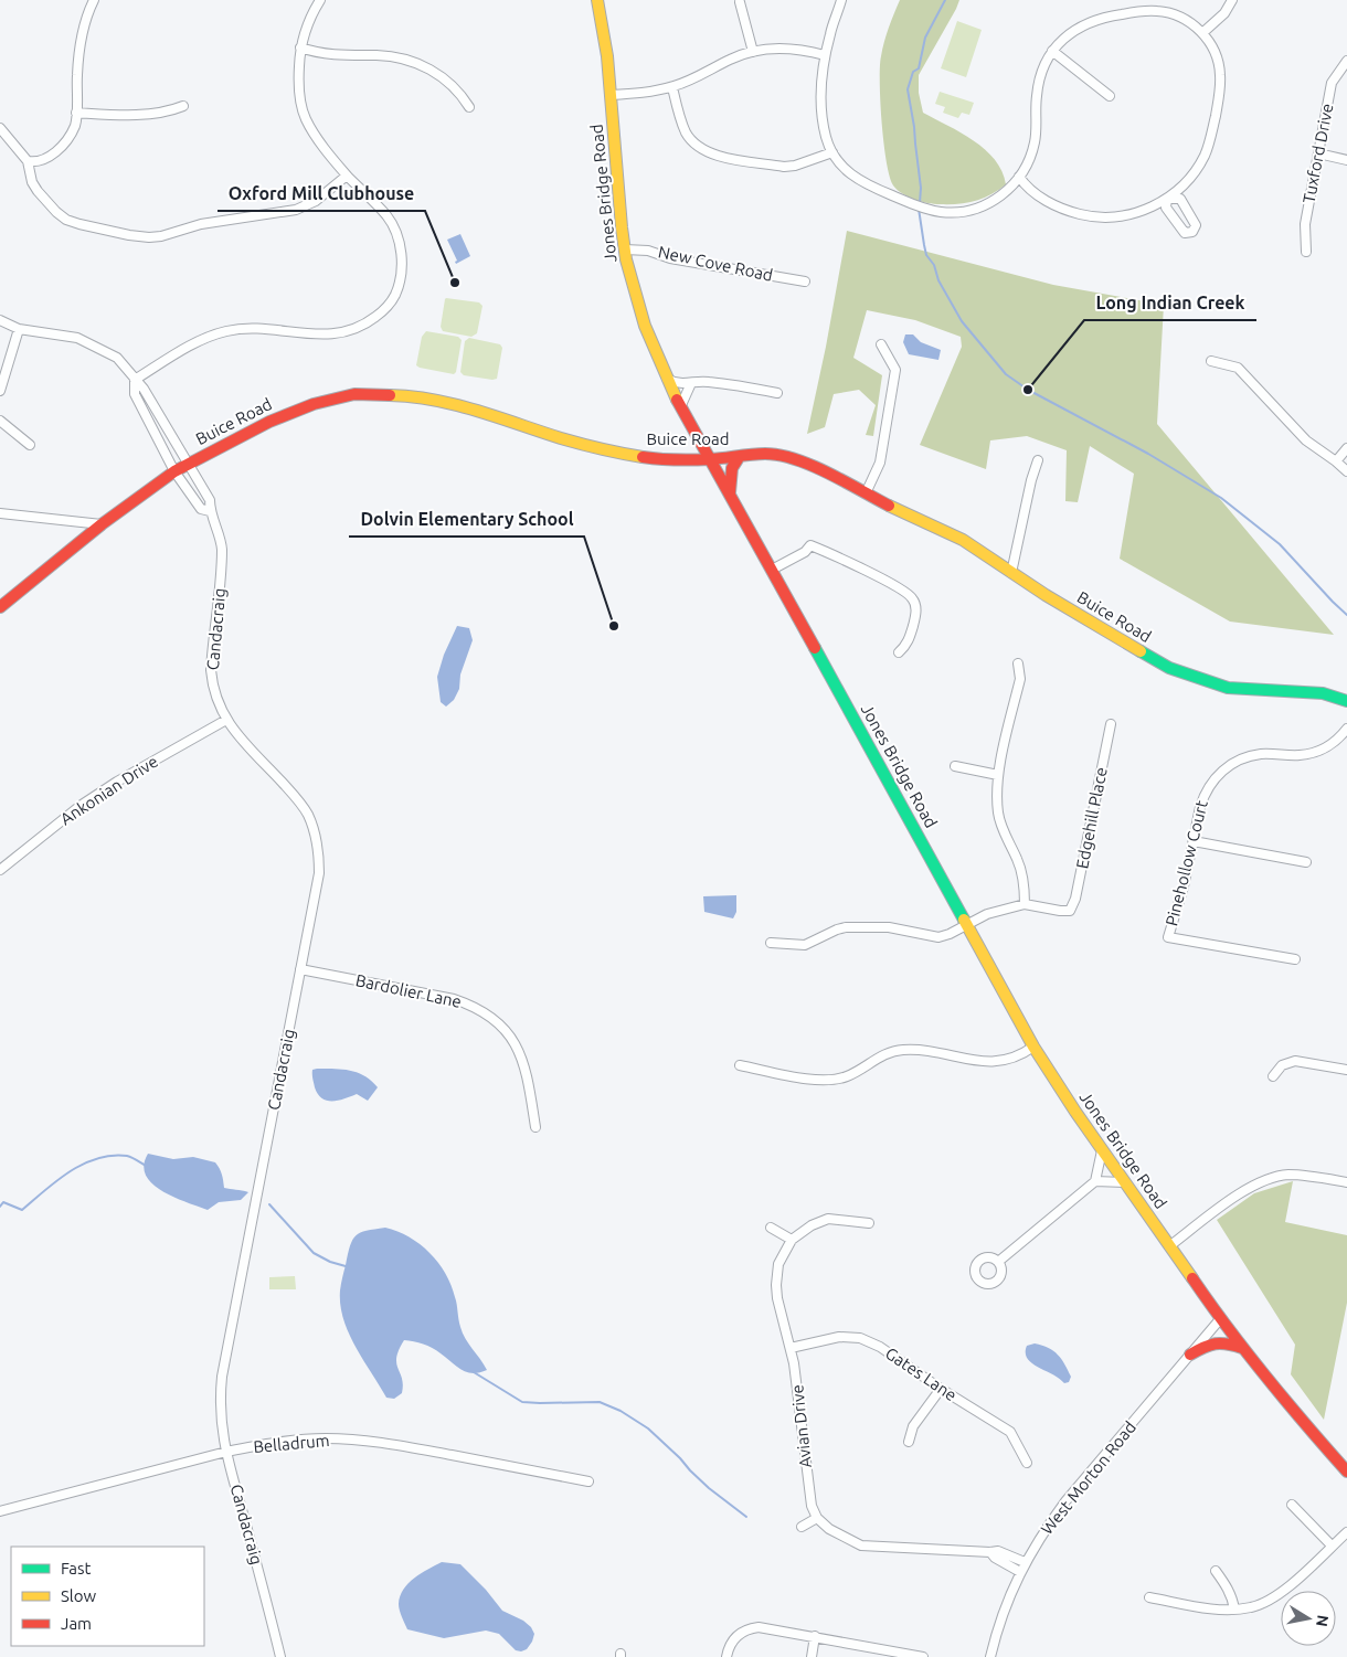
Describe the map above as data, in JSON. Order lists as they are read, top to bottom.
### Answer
{
  "streets": {
    "main road": ["Jones Bridge Road", "Buice Road"],
    "street": [
      "Tuxford Drive",
      "New Cove Road",
      "Candacraig",
      "Ankonian Drive",
      "Edgehill Place",
      "Pinehollow Court",
      "Bardolier Lane",
      "Gates Lane",
      "Avian Drive",
      "Belladrum",
      "West Morton Road"
    ]
  },
  "crossings": [
    ["Jones Bridge Road", "New Cove Road"],
    ["Jones Bridge Road", "Buice Road"],
    ["Jones Bridge Road", "West Morton Road"],
    ["Buice Road", "Candacraig"],
    ["Candacraig", "Ankonian Drive"],
    ["Candacraig", "Bardolier Lane"],
    ["Candacraig", "Belladrum"],
    ["Gates Lane", "Avian Drive"]
  ],
  "places": ["Oxford Mill Clubhouse", "Long Indian Creek", "Dolvin Elementary School"],
  "legend": ["Fast", "Slow", "Jam"],
  "north": "right"
}
